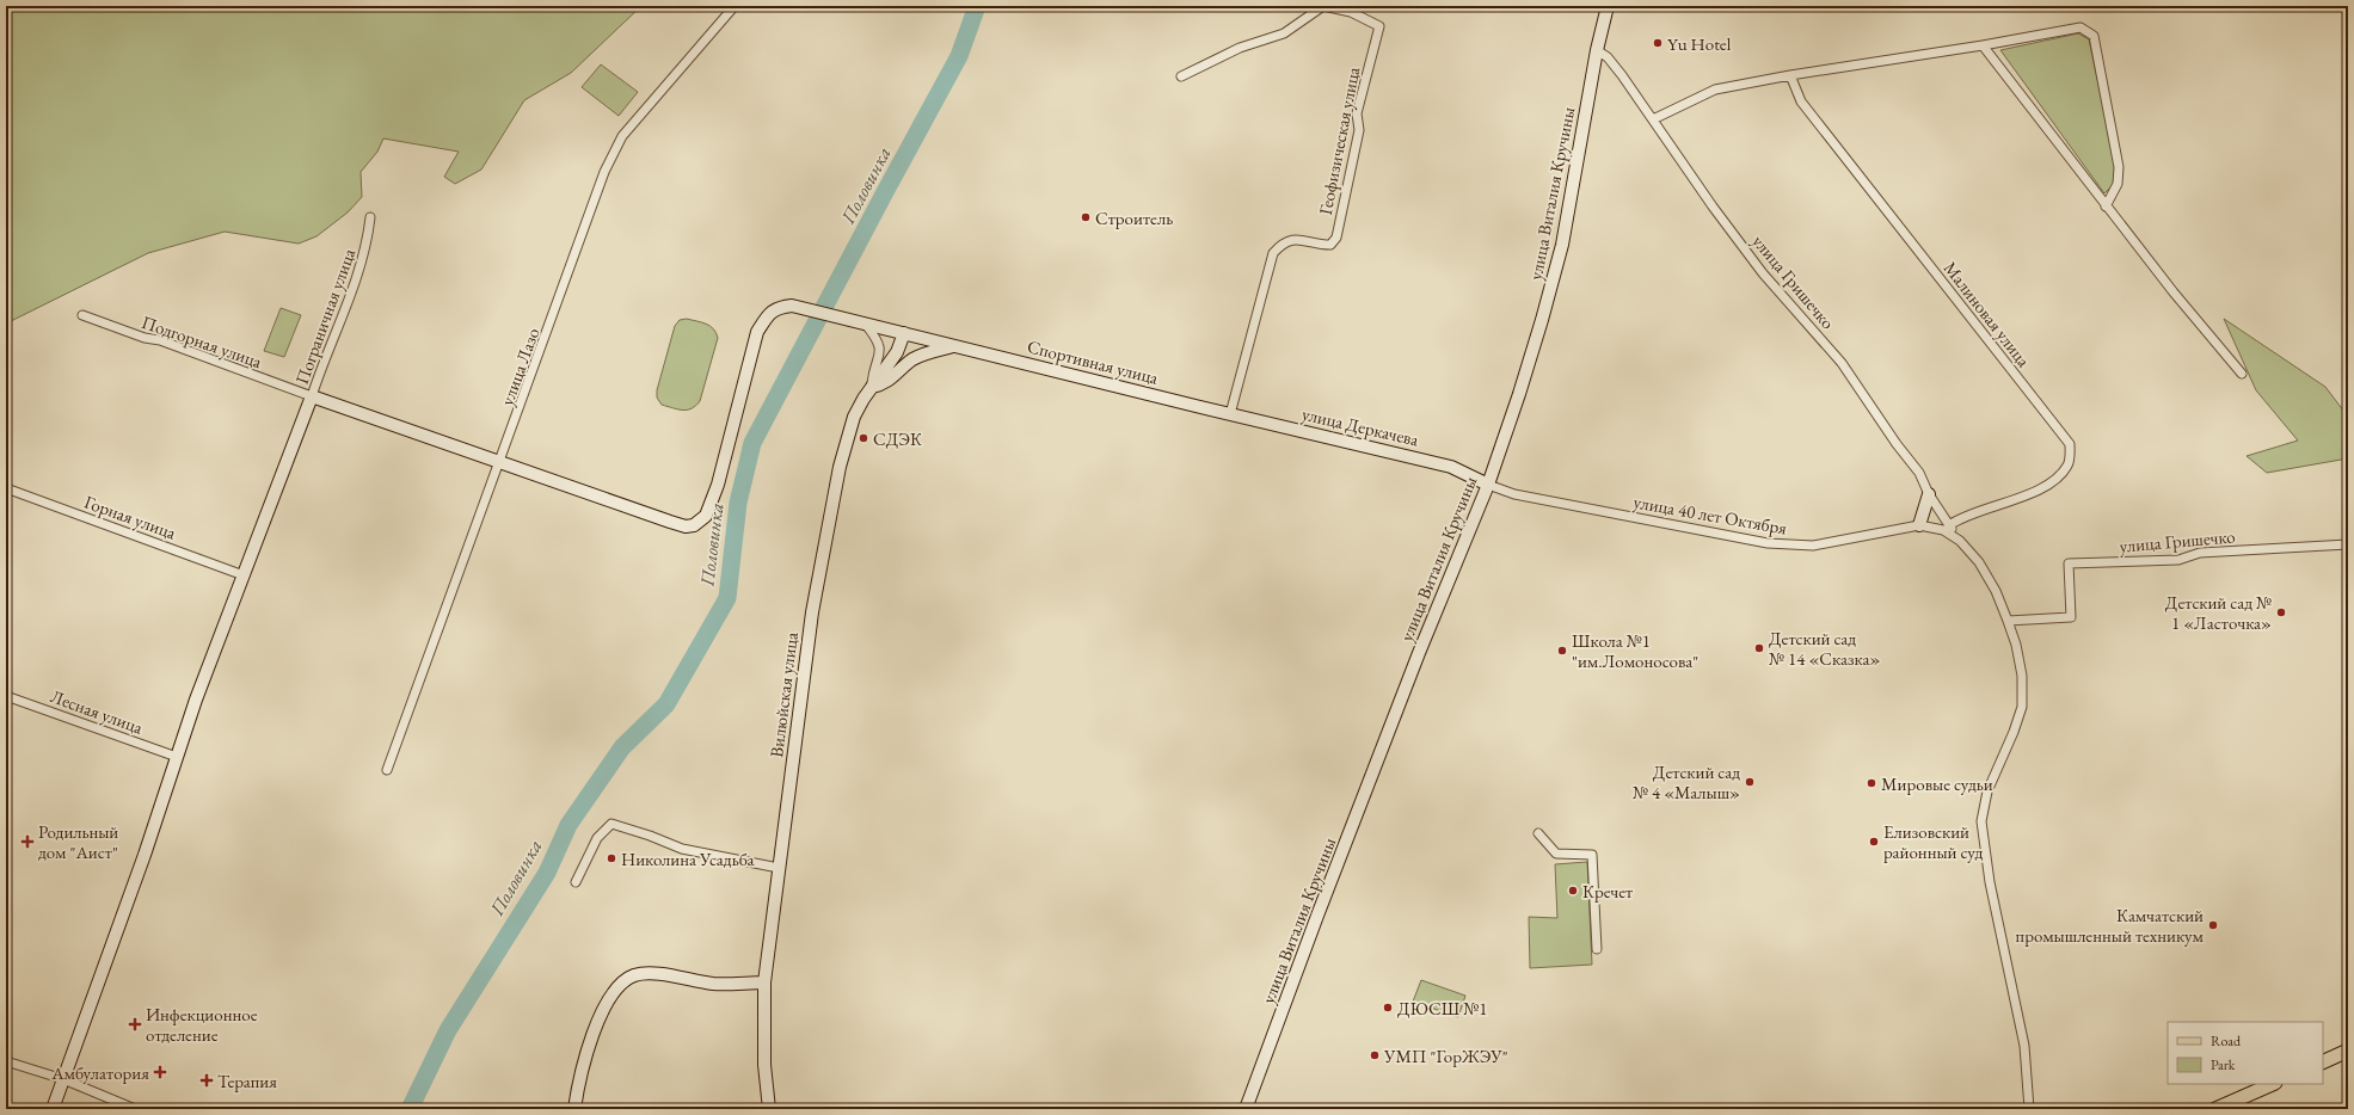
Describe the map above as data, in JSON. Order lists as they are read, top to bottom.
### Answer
{
  "streets": {
    "street": [
      "Геофизическая улица",
      "улица Виталия Кручины",
      "улица Гришечко",
      "Малиновая улица",
      "Пограничная улица",
      "Подгорная улица",
      "Спортивная улица",
      "улица Лазо",
      "улица Деркачева",
      "улица 40 лет Октября",
      "Горная улица",
      "Вилюйская улица",
      "Лесная улица"
    ]
  },
  "crossings": [
    ["Геофизическая улица", "Спортивная улица"],
    ["Геофизическая улица", "улица Деркачева"],
    ["улица Виталия Кручины", "улица Гришечко"],
    ["улица Виталия Кручины", "улица Деркачева"],
    ["улица Виталия Кручины", "улица 40 лет Октября"],
    ["улица Гришечко", "Малиновая улица"],
    ["улица Гришечко", "улица 40 лет Октября"],
    ["Пограничная улица", "Подгорная улица"],
    ["Спортивная улица", "улица Лазо"],
    ["Спортивная улица", "улица Деркачева"],
    ["Спортивная улица", "Вилюйская улица"],
    ["улица Деркачева", "улица 40 лет Октября"]
  ],
  "water": ["Половинка"],
  "places": {
    "other": [
      "Yu Hotel",
      "Строитель",
      "СДЭК",
      "Детский сад № 1 «Ласточка»",
      "Детский сад № 14 «Сказка»",
      "Школа №1 \"им.Ломоносова\"",
      "Детский сад № 4 «Малыш»",
      "Мировые судьи",
      "Елизовский районный суд",
      "Николина Усадьба",
      "Кречет",
      "Камчатский промышленный техникум",
      "ДЮСШ №1",
      "УМП \"ГорЖЭУ\""
    ],
    "health": [
      "Родильный дом \"Аист\"",
      "Инфекционное отделение",
      "Амбулатория",
      "Терапия"
    ]
  },
  "legend": ["Road", "Park"]
}
